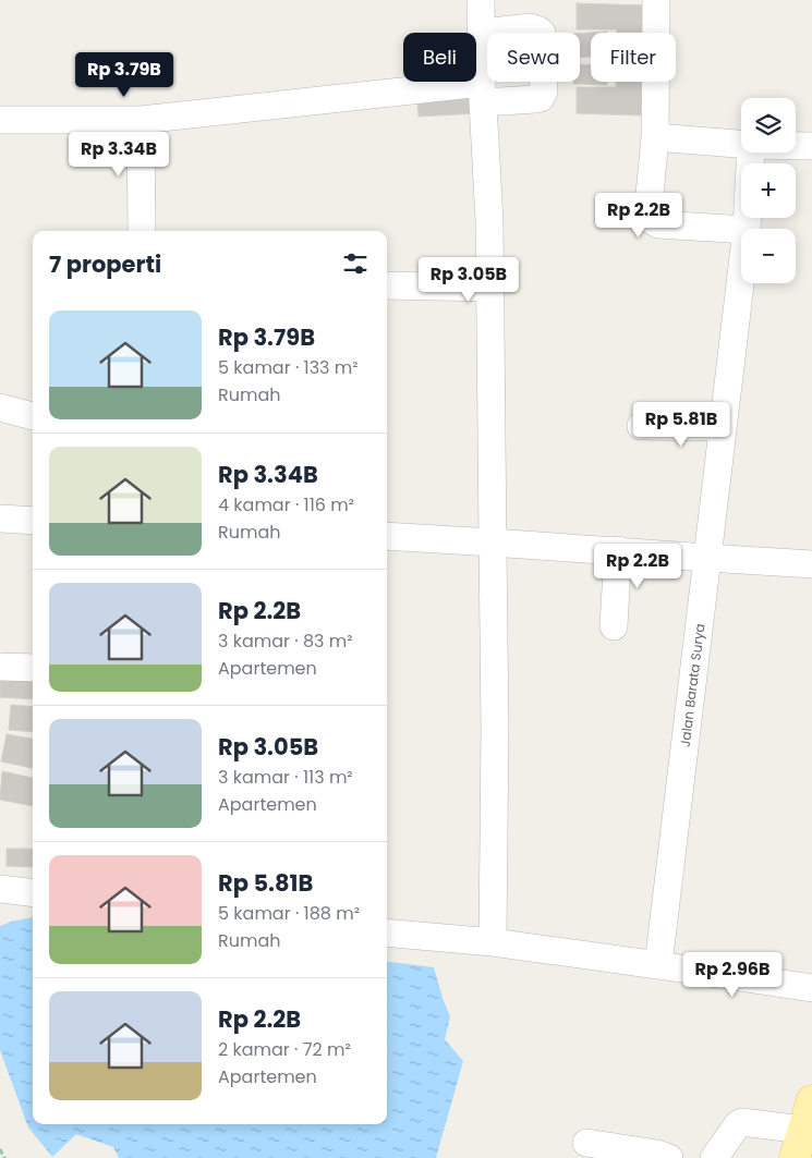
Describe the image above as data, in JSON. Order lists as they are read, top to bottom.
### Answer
{
  "streets": {
    "street": ["Jalan Barata Surya"]
  },
  "page": {
    "chip": ["Beli", "Sewa", "Filter"],
    "price": [
      "Rp 3.79B",
      "Rp 3.34B",
      "Rp 2.2B",
      "Rp 3.05B",
      "Rp 5.81B",
      "Rp 2.2B",
      "Rp 2.96B"
    ],
    "map_buttons": ["+", "−"],
    "heading": "7 properti",
    "list": [
      {
        "name": "Rp 3.79B",
        "note": "5 kamar · 133 m² · Rumah"
      },
      {
        "name": "Rp 3.34B",
        "note": "4 kamar · 116 m² · Rumah"
      },
      {
        "name": "Rp 2.2B",
        "note": "3 kamar · 83 m² · Apartemen"
      },
      {
        "name": "Rp 3.05B",
        "note": "3 kamar · 113 m² · Apartemen"
      },
      {
        "name": "Rp 5.81B",
        "note": "5 kamar · 188 m² · Rumah"
      },
      {
        "name": "Rp 2.2B",
        "note": "2 kamar · 72 m² · Apartemen"
      }
    ]
  }
}
